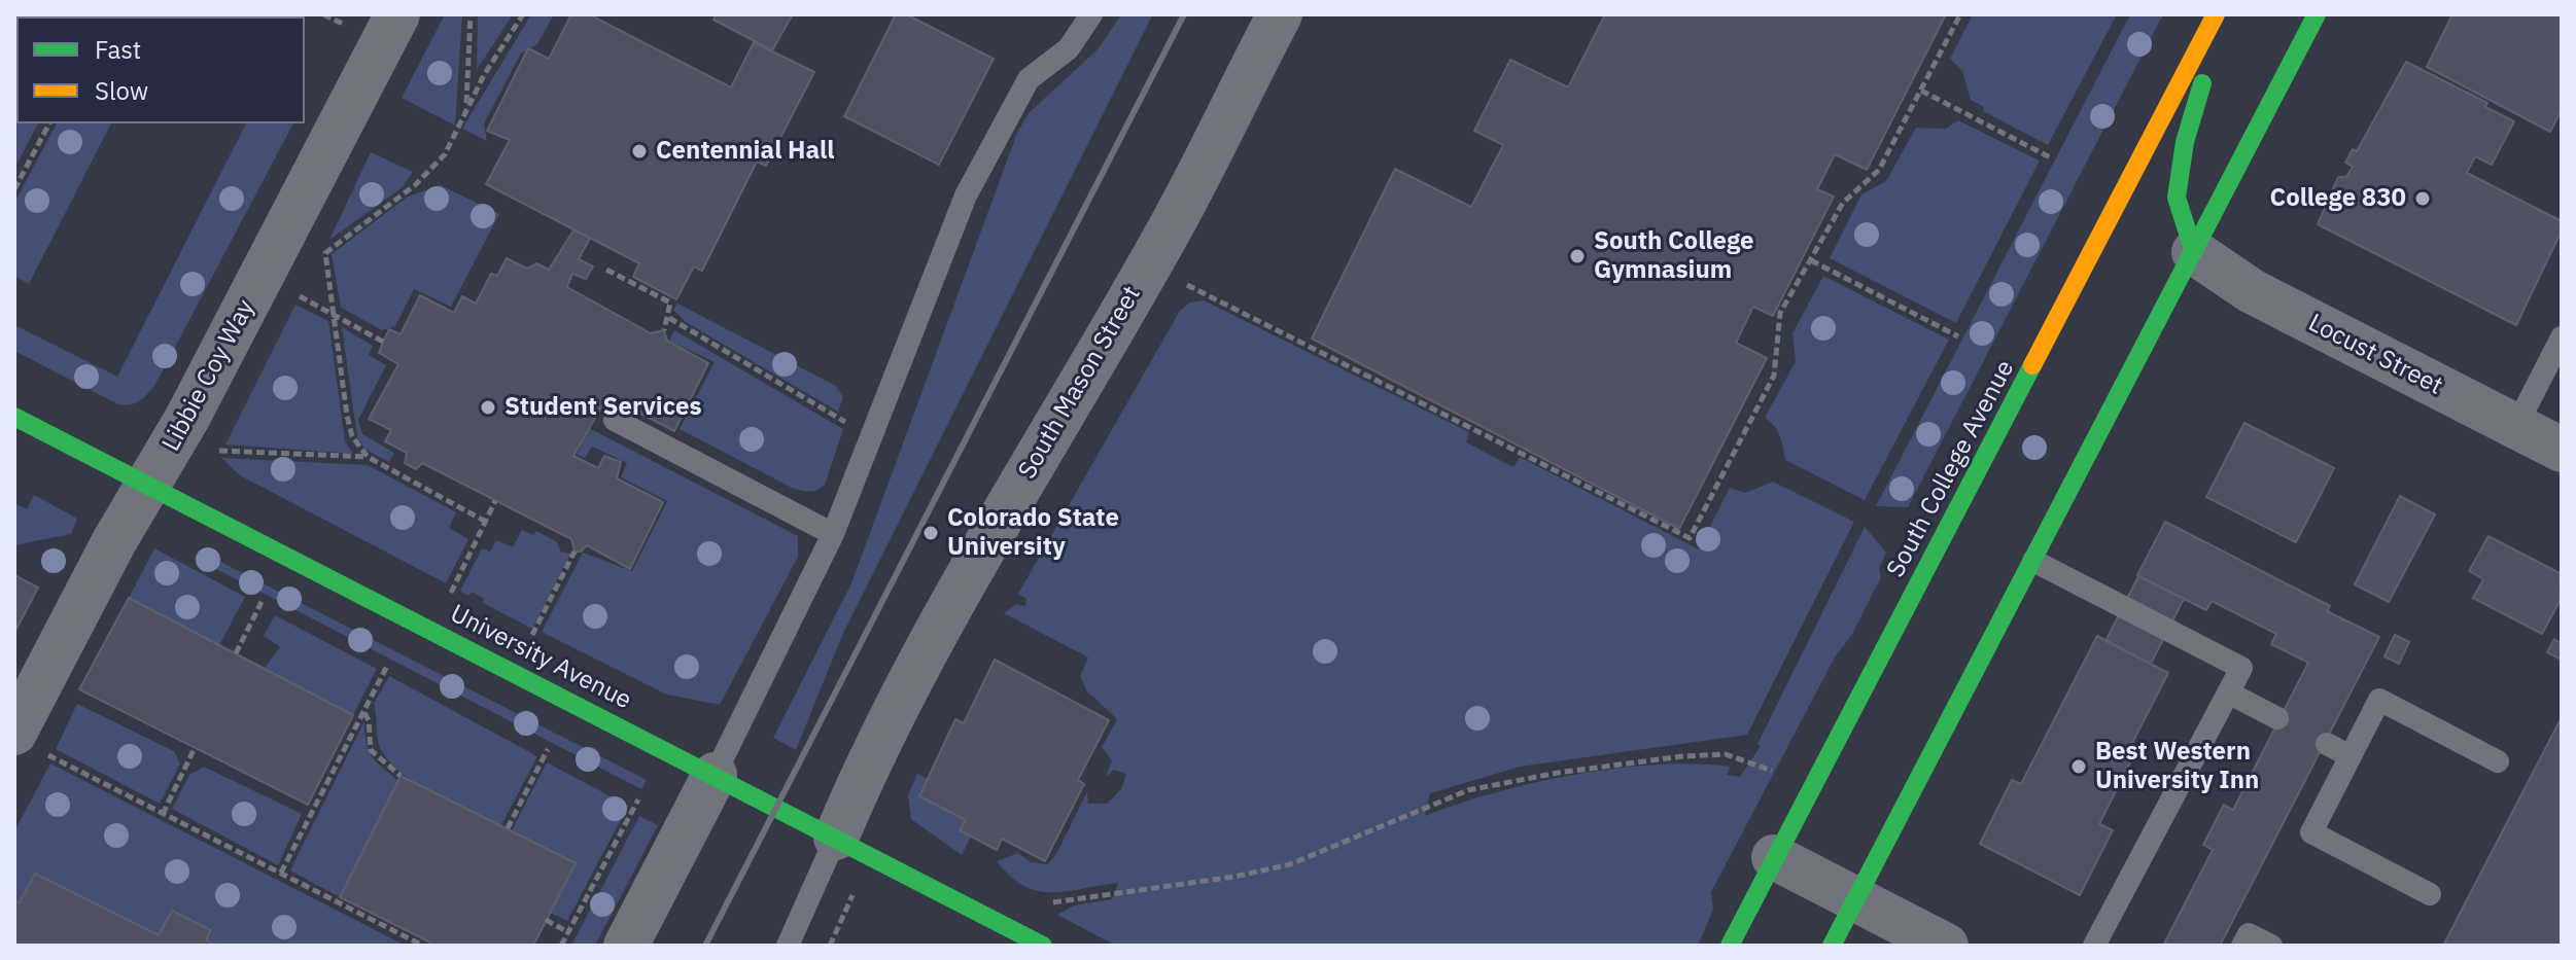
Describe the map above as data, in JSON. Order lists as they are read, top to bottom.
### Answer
{
  "streets": {
    "main road": ["South College Avenue", "University Avenue"],
    "street": ["Locust Street", "Libbie Coy Way", "South Mason Street"]
  },
  "crossings": [
    ["Libbie Coy Way", "University Avenue"],
    ["South Mason Street", "University Avenue"]
  ],
  "places": [
    "Centennial Hall",
    "College 830",
    "South College Gymnasium",
    "Student Services",
    "Colorado State University",
    "Best Western University Inn"
  ],
  "legend": ["Fast", "Slow"]
}
